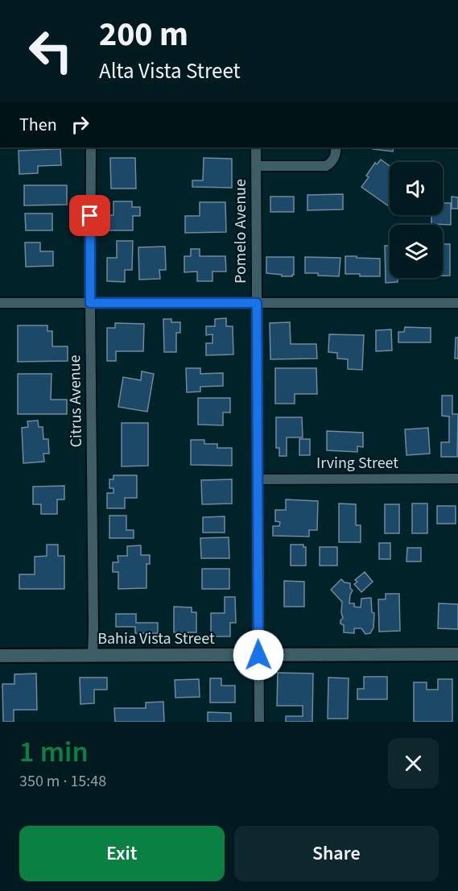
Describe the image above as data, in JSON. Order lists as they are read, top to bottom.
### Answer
{
  "streets": {
    "street": [
      "Pomelo Avenue",
      "Citrus Avenue",
      "Irving Street",
      "Bahia Vista Street"
    ]
  },
  "crossings": [
    ["Pomelo Avenue", "Irving Street"],
    ["Pomelo Avenue", "Bahia Vista Street"],
    ["Citrus Avenue", "Bahia Vista Street"]
  ],
  "page": {
    "turn": ["200 m", "Alta Vista Street"],
    "then": "Then",
    "heading": ["1 min", "350 m · 15:48"],
    "buttons": ["Exit", "Share"]
  }
}
